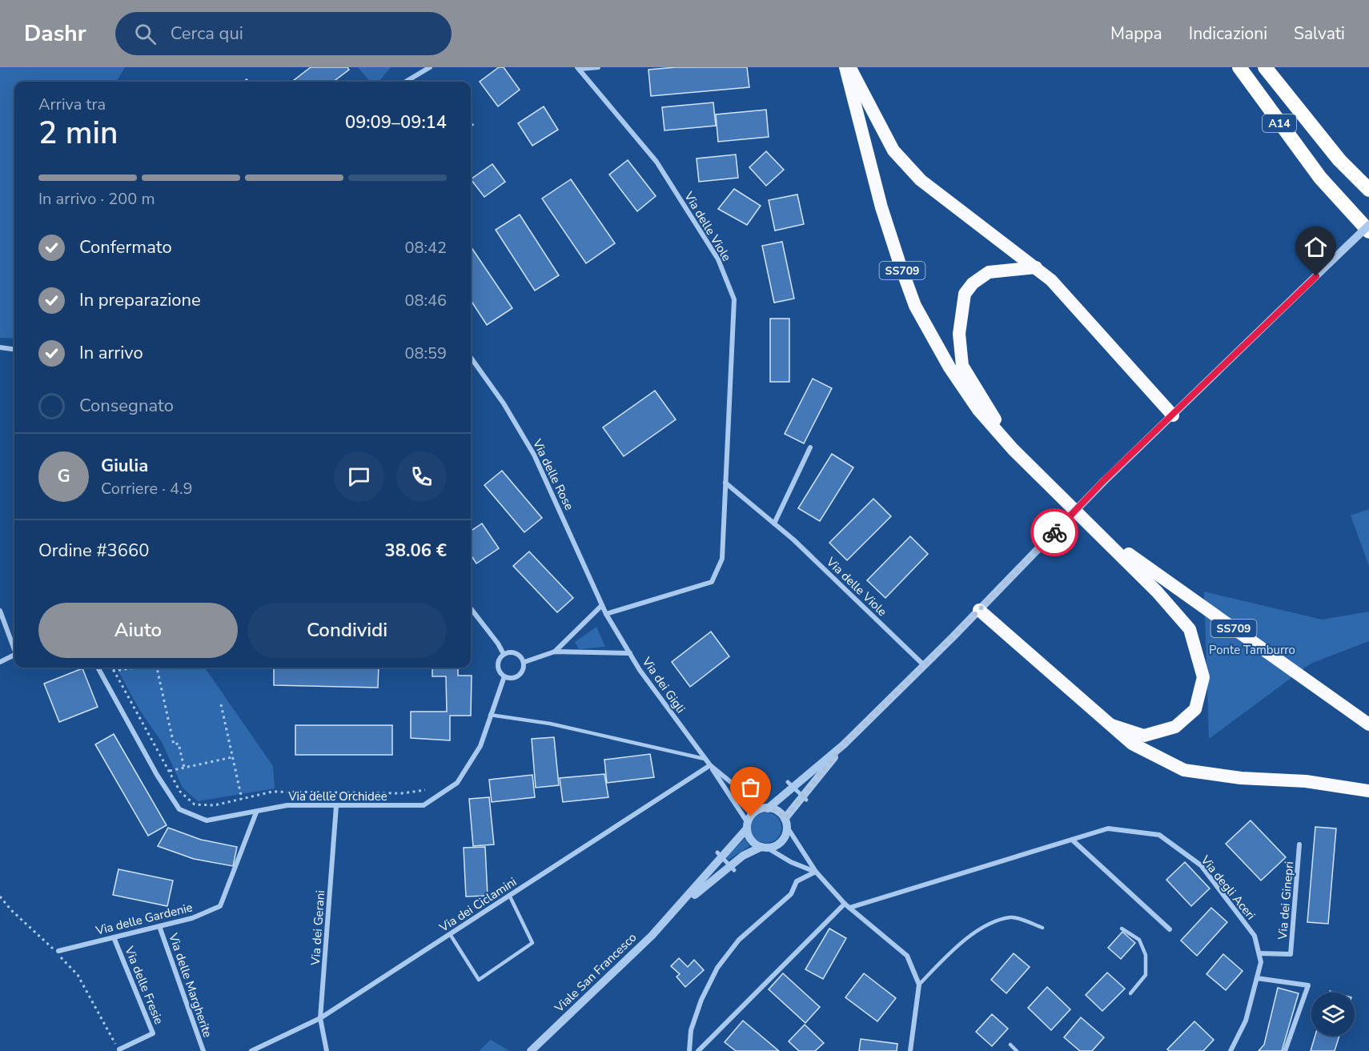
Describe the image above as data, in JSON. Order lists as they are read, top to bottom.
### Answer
{
  "streets": {
    "highway": ["A14", "SS709"],
    "street": [
      "Via delle Viole",
      "Via delle Rose",
      "Via dei Gigli",
      "Via delle Orchidee",
      "Via degli Aceri",
      "Via dei Ginepri",
      "Via dei Ciclamini",
      "Via delle Gardenie",
      "Via dei Gerani",
      "Viale San Francesco",
      "Via delle Fresie",
      "Via delle Margherite"
    ]
  },
  "crossings": [
    ["Via delle Viole", "Via delle Rose"],
    ["Via delle Viole", "Via dei Gigli"],
    ["Via delle Rose", "Via dei Gigli"],
    ["Via dei Gigli", "Via dei Ciclamini"],
    ["Via dei Gigli", "Viale San Francesco"],
    ["Via delle Orchidee", "Via delle Gardenie"],
    ["Via delle Orchidee", "Via dei Gerani"],
    ["Via degli Aceri", "Via dei Ginepri"],
    ["Via dei Ciclamini", "Via dei Gerani"],
    ["Via delle Gardenie", "Via delle Fresie"],
    ["Via delle Gardenie", "Via delle Margherite"]
  ],
  "parks": ["Ponte Tamburro"],
  "page": {
    "header": "Dashr",
    "search": "Cerca qui",
    "nav": ["Mappa", "Indicazioni", "Salvati"],
    "heading": ["2 min", "Arriva tra", "09:09–09:14"],
    "panel": [
      "Giulia",
      "Corriere · 4.9",
      "Ordine #3660",
      "38.06 €"
    ],
    "bar": "In arrivo · 200 m",
    "list": [
      ["Confermato", "08:42"],
      ["In preparazione", "08:46"],
      ["In arrivo", "08:59"],
      "Consegnato"
    ],
    "round": "G",
    "buttons": ["Aiuto", "Condividi"]
  }
}
